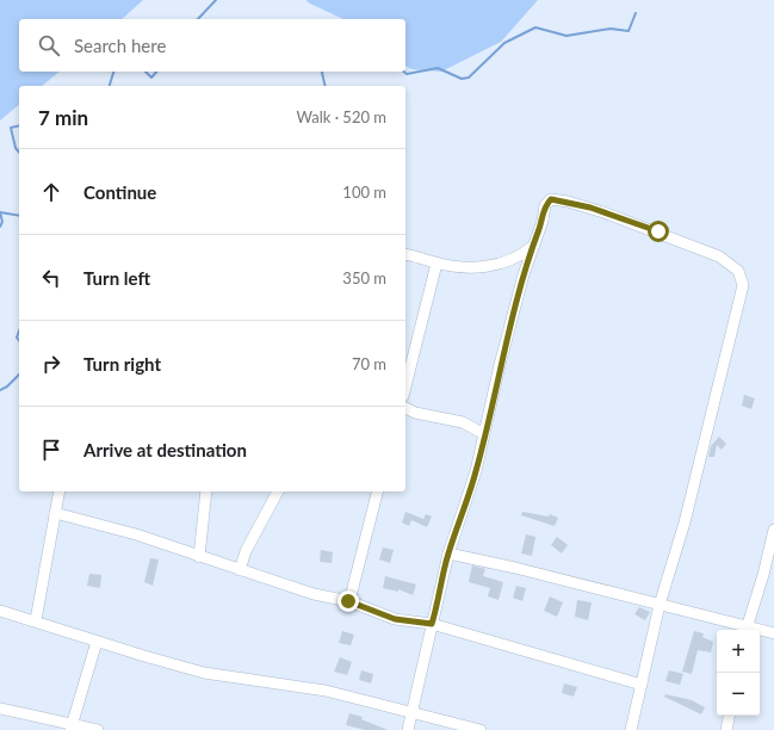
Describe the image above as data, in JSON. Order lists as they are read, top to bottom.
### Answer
{
  "page": {
    "search": "Search here",
    "heading": ["7 min", "Walk · 520 m"],
    "list": [
      ["Continue", "100 m"],
      ["Turn left", "350 m"],
      ["Turn right", "70 m"],
      "Arrive at destination"
    ],
    "map_buttons": ["+", "−"]
  }
}
